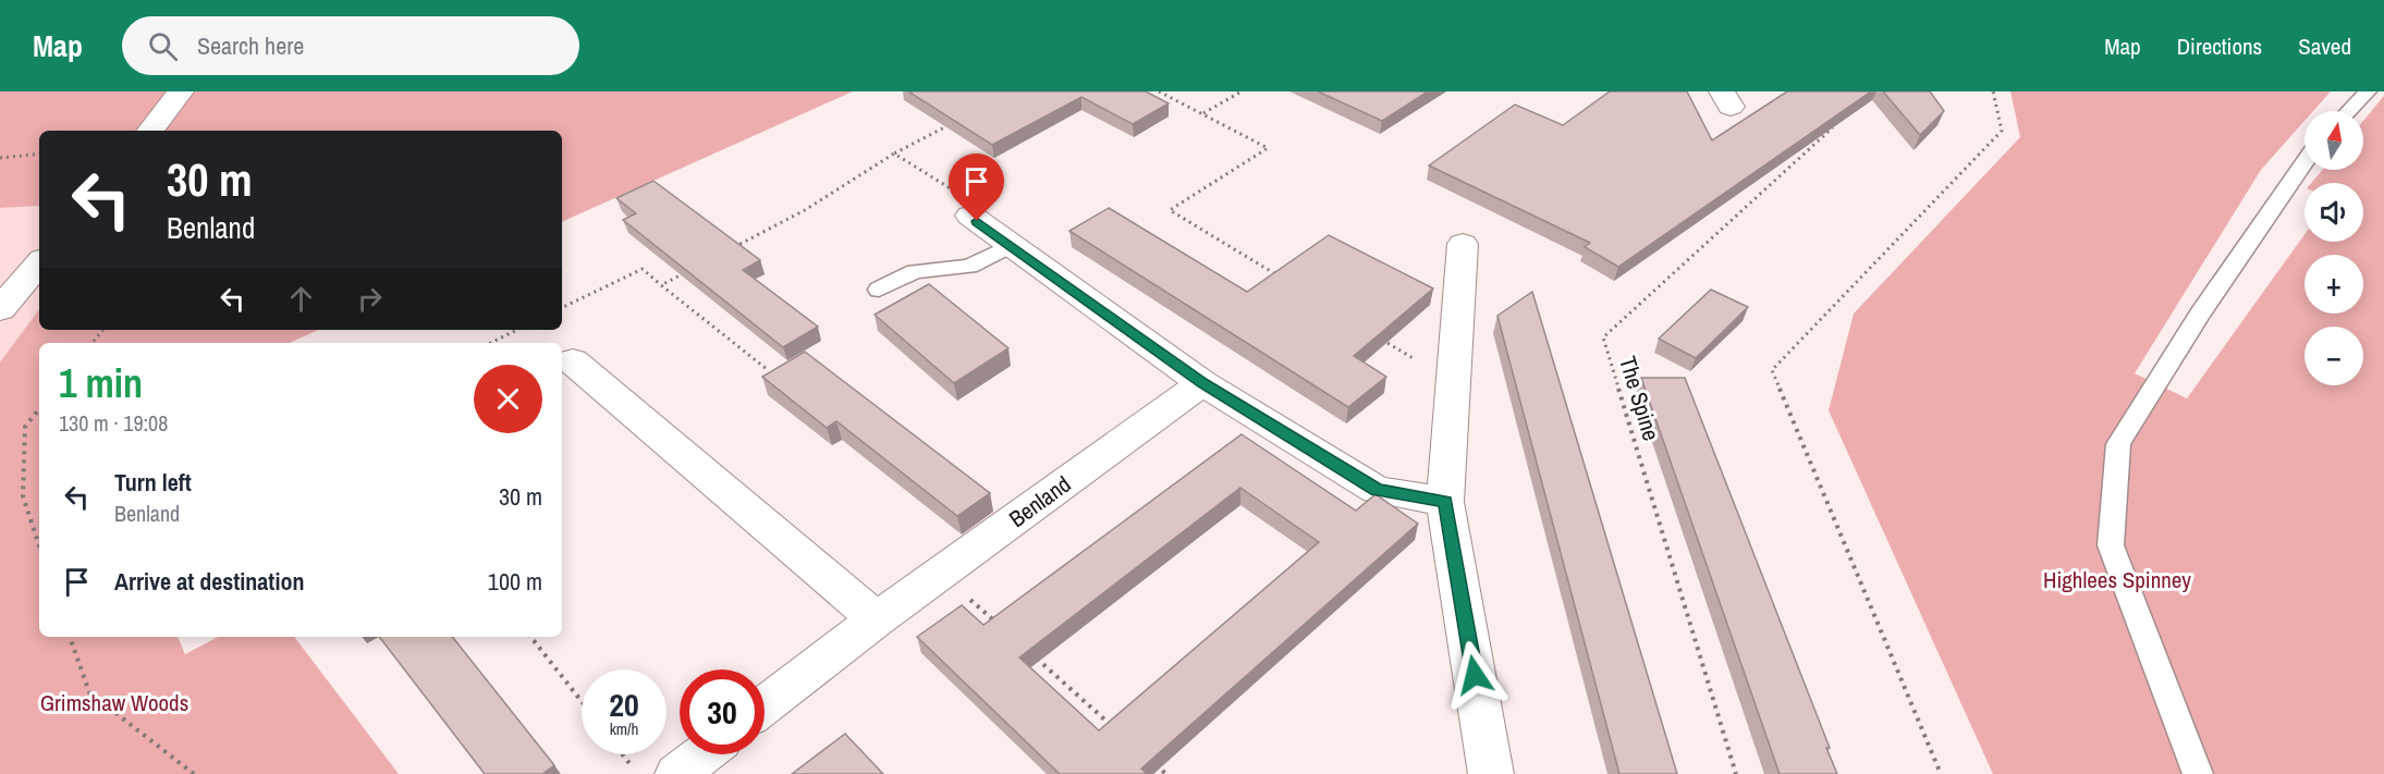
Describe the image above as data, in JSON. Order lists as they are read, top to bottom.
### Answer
{
  "streets": {
    "street": ["Benland"],
    "path": ["The Spine"]
  },
  "parks": ["Highlees Spinney", "Grimshaw Woods"],
  "north": "top",
  "page": {
    "header": "Map",
    "search": "Search here",
    "nav": ["Map", "Directions", "Saved"],
    "map_buttons": ["+", "−"],
    "turn": ["30 m", "Benland"],
    "heading": ["1 min", "130 m · 19:08"],
    "list": [
      {
        "name": "Turn left",
        "note": "Benland",
        "value": "30 m"
      },
      {
        "name": "Arrive at destination",
        "value": "100 m"
      }
    ],
    "speed": "20 km/h",
    "limit": "30"
  }
}
